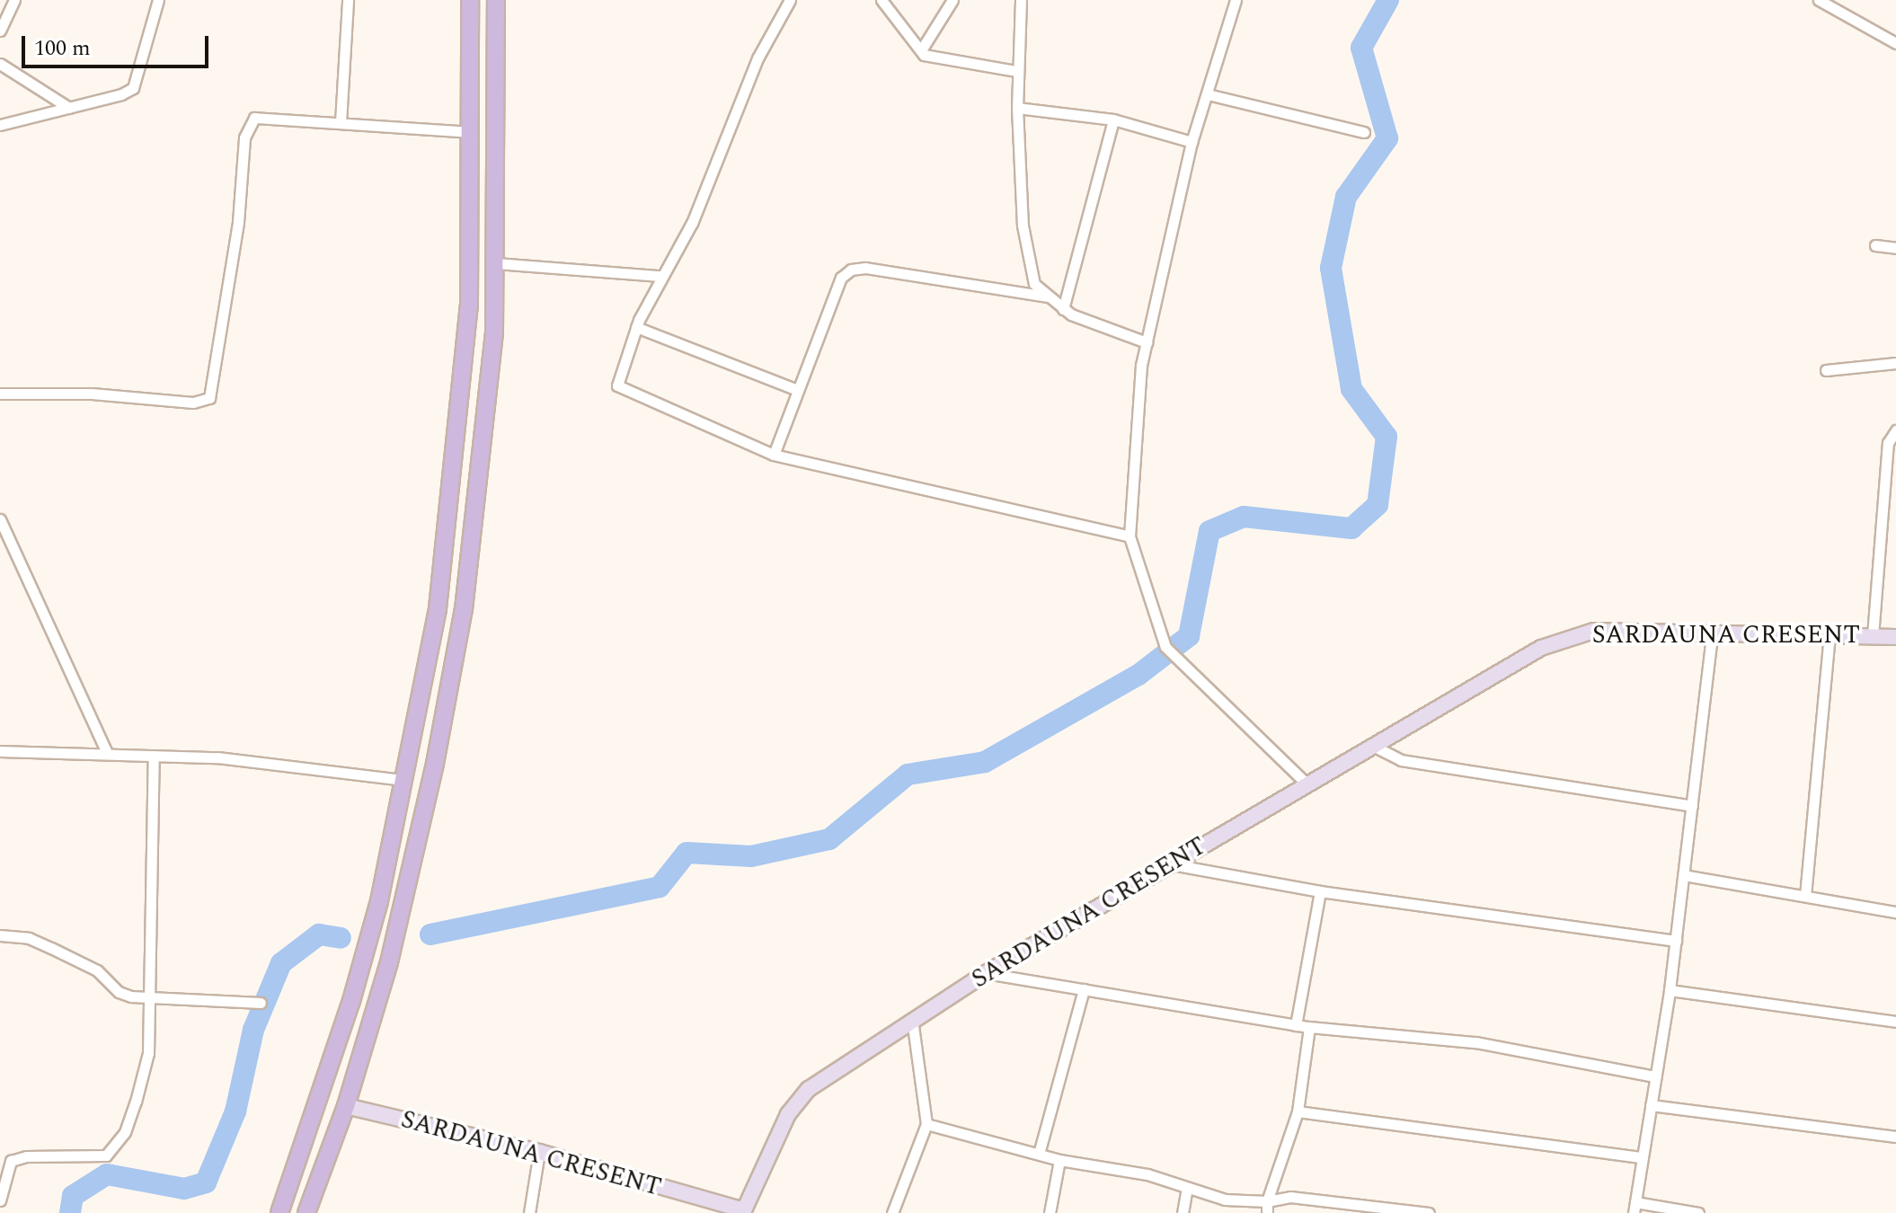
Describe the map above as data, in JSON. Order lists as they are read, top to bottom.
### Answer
{
  "streets": {
    "street": ["SARDAUNA CRESENT"]
  },
  "scale_bar": "100 m"
}
